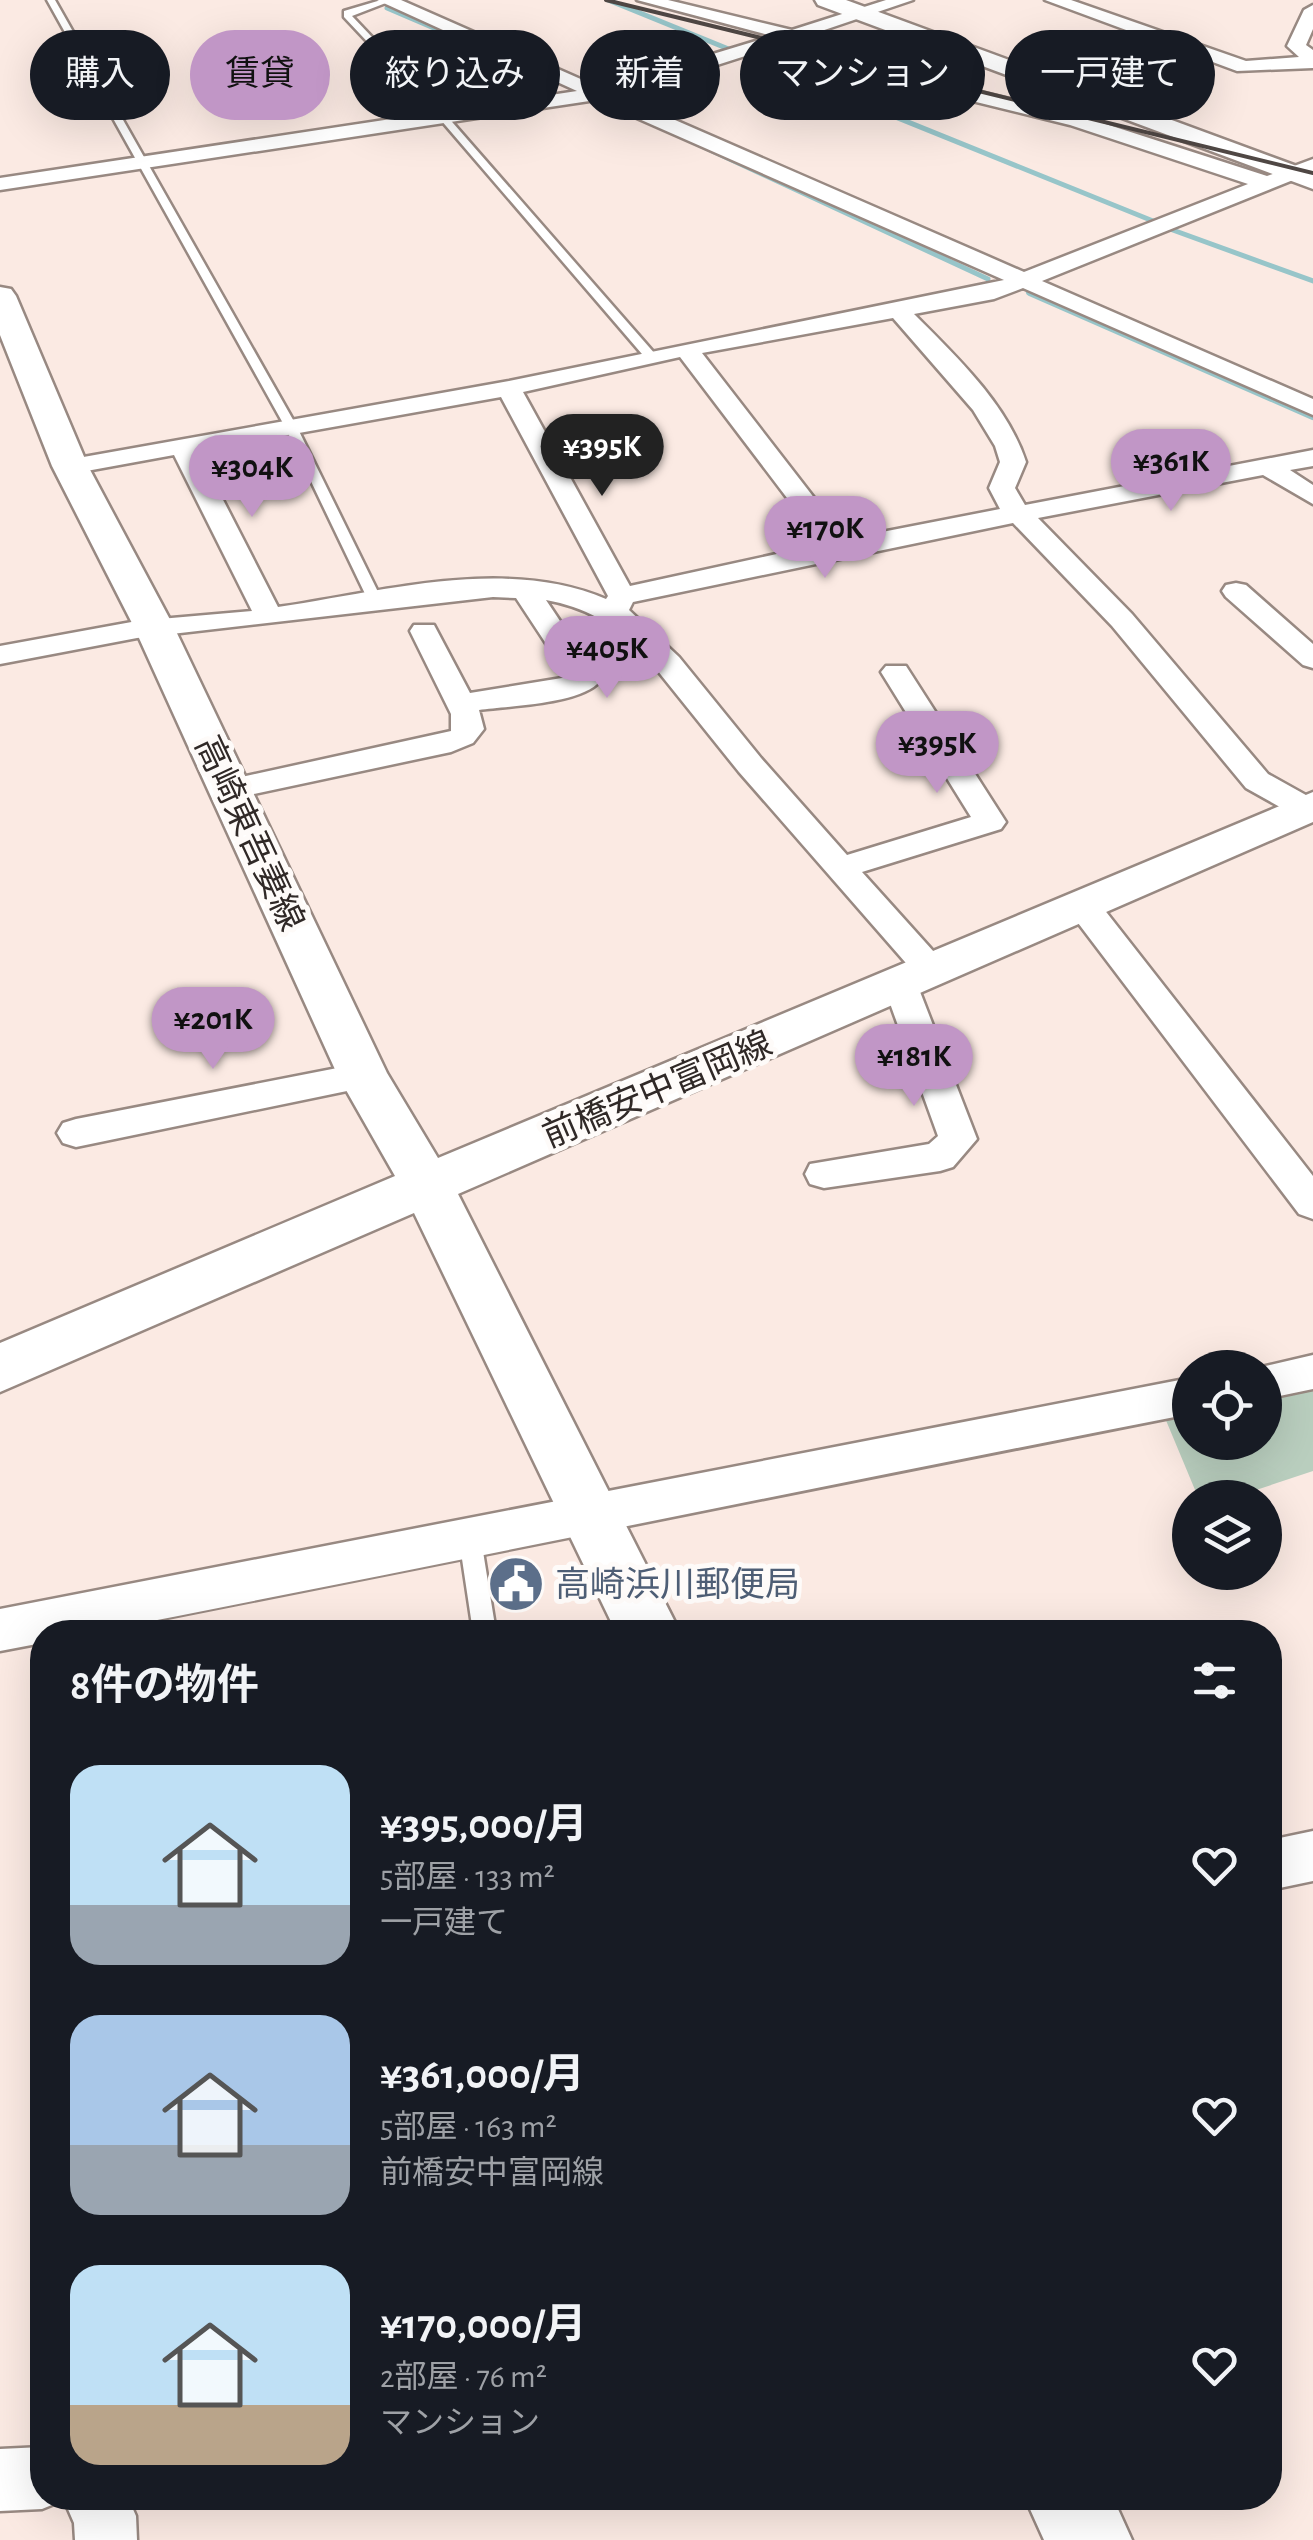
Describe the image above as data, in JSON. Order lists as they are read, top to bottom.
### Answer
{
  "streets": {
    "main road": ["高崎東吾妻線", "前橋安中富岡線"]
  },
  "crossings": [
    ["高崎東吾妻線", "前橋安中富岡線"]
  ],
  "places": {
    "public building": ["高崎浜川郵便局"]
  },
  "page": {
    "chip": [
      "購入",
      "賃貸",
      "絞り込み",
      "新着",
      "マンション",
      "一戸建て"
    ],
    "price": [
      "¥395K",
      "¥361K",
      "¥304K",
      "¥170K",
      "¥405K",
      "¥395K",
      "¥201K",
      "¥181K"
    ],
    "heading": "8件の物件",
    "list": [
      {
        "name": "¥395,000/月",
        "note": "5部屋 · 133 m² · 一戸建て"
      },
      {
        "name": "¥361,000/月",
        "note": "5部屋 · 163 m² · 前橋安中富岡線"
      },
      {
        "name": "¥170,000/月",
        "note": "2部屋 · 76 m² · マンション"
      }
    ]
  }
}
